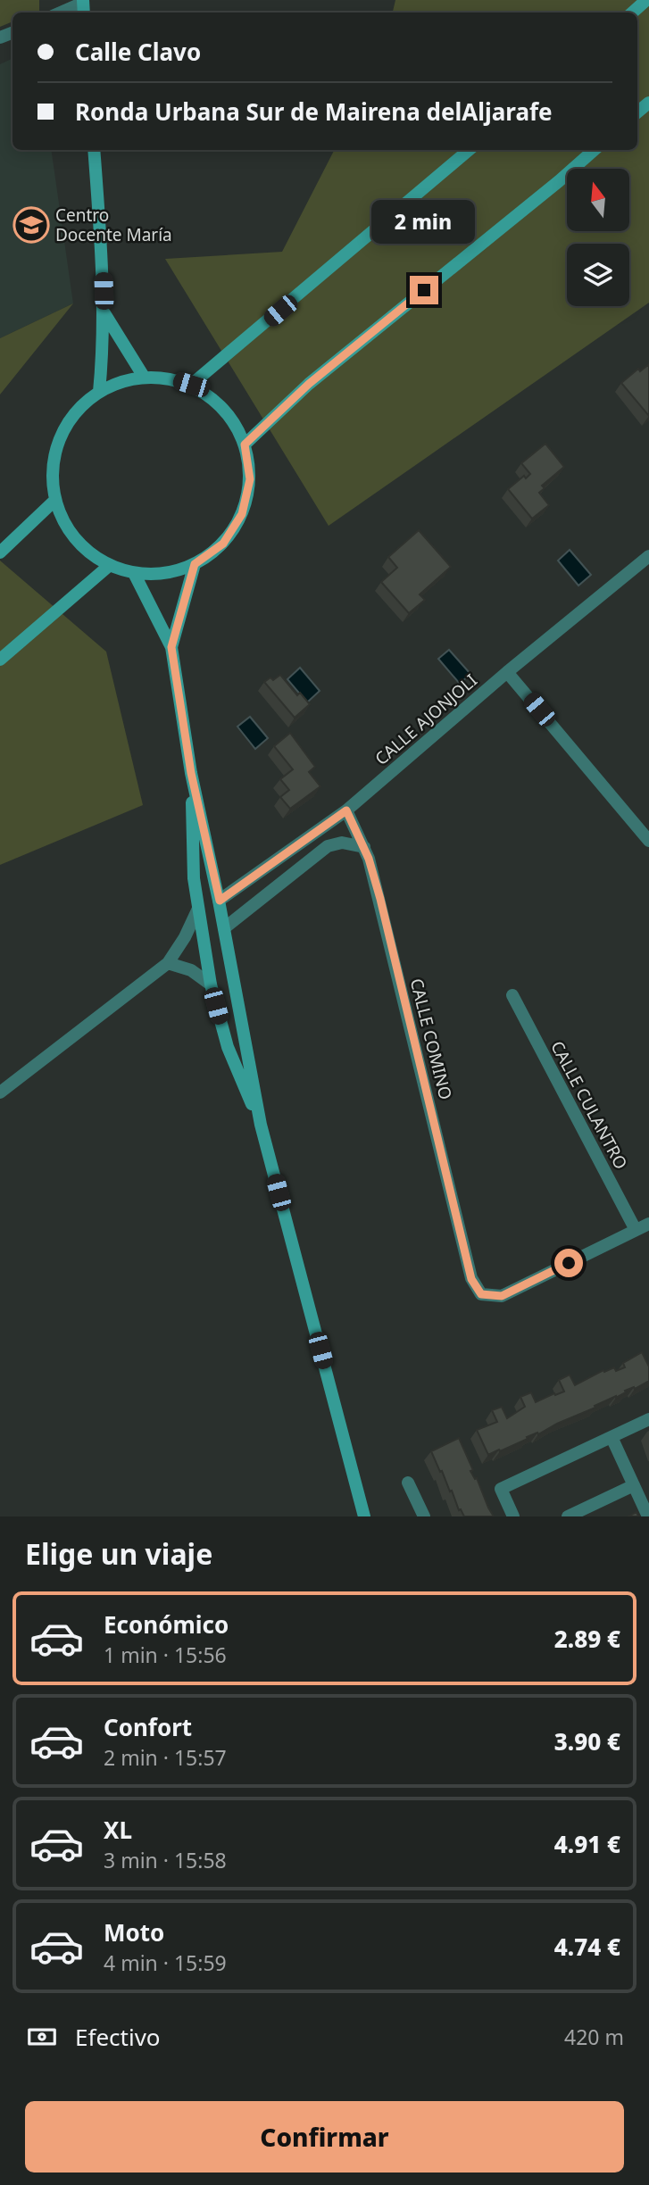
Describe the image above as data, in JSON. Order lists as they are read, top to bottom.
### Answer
{
  "streets": {
    "street": ["CALLE AJONJOLI", "CALLE COMINO", "CALLE CULANTRO"]
  },
  "crossings": [
    ["CALLE AJONJOLI", "CALLE COMINO"],
    ["CALLE COMINO", "CALLE CULANTRO"]
  ],
  "places": {
    "school or university": ["Centro Docente María"]
  },
  "north": "top",
  "page": {
    "banner": ["Calle Clavo", "Ronda Urbana Sur de Mairena delAljarafe"],
    "bubble": "2 min",
    "heading": "Elige un viaje",
    "list": [
      {
        "name": "Económico",
        "note": "1 min · 15:56",
        "value": "2.89 €"
      },
      {
        "name": "Confort",
        "note": "2 min · 15:57",
        "value": "3.90 €"
      },
      {
        "name": "XL",
        "note": "3 min · 15:58",
        "value": "4.91 €"
      },
      {
        "name": "Moto",
        "note": "4 min · 15:59",
        "value": "4.74 €"
      }
    ],
    "pay": ["Efectivo", "420 m"],
    "buttons": "Confirmar"
  }
}
